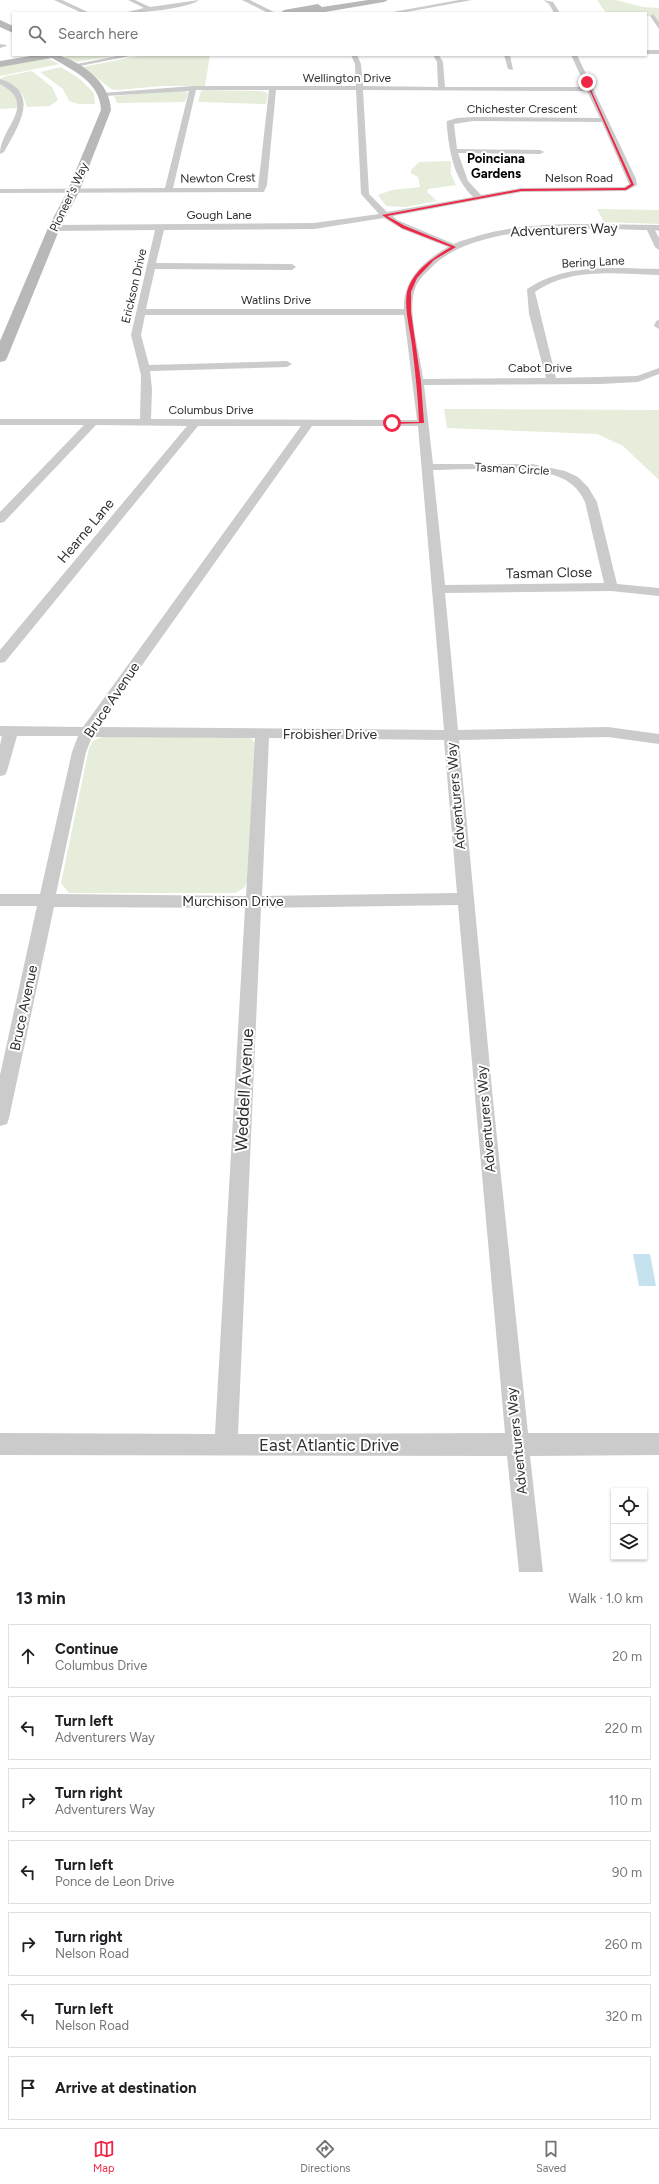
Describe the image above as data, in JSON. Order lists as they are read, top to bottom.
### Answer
{
  "streets": {
    "main road": ["Pioneer's Way"],
    "street": [
      "Wellington Drive",
      "Chichester Crescent",
      "Newton Crest",
      "Nelson Road",
      "Gough Lane",
      "Adventurers Way",
      "Bering Lane",
      "Erickson Drive",
      "Watlins Drive",
      "Cabot Drive",
      "Columbus Drive",
      "Tasman Circle",
      "Hearne Lane",
      "Tasman Close",
      "Bruce Avenue",
      "Frobisher Drive",
      "Murchison Drive",
      "Weddell Avenue",
      "East Atlantic Drive"
    ]
  },
  "crossings": [
    ["Wellington Drive", "Newton Crest"],
    ["Wellington Drive", "Nelson Road"],
    ["Wellington Drive", "Pioneer's Way"],
    ["Chichester Crescent", "Nelson Road"],
    ["Newton Crest", "Pioneer's Way"],
    ["Nelson Road", "Gough Lane"],
    ["Pioneer's Way", "Gough Lane"],
    ["Gough Lane", "Erickson Drive"],
    ["Adventurers Way", "Watlins Drive"],
    ["Adventurers Way", "Cabot Drive"],
    ["Adventurers Way", "Columbus Drive"],
    ["Adventurers Way", "Tasman Circle"],
    ["Adventurers Way", "Tasman Close"],
    ["Adventurers Way", "Frobisher Drive"],
    ["Adventurers Way", "Murchison Drive"],
    ["Adventurers Way", "East Atlantic Drive"],
    ["Bering Lane", "Cabot Drive"],
    ["Erickson Drive", "Watlins Drive"],
    ["Erickson Drive", "Columbus Drive"],
    ["Columbus Drive", "Hearne Lane"],
    ["Columbus Drive", "Bruce Avenue"],
    ["Tasman Circle", "Tasman Close"],
    ["Bruce Avenue", "Frobisher Drive"],
    ["Bruce Avenue", "Murchison Drive"],
    ["Frobisher Drive", "Weddell Avenue"],
    ["Murchison Drive", "Weddell Avenue"],
    ["Weddell Avenue", "East Atlantic Drive"]
  ],
  "districts": ["Poinciana Gardens"],
  "page": {
    "search": "Search here",
    "heading": ["13 min", "Walk · 1.0 km"],
    "list": [
      ["Continue", "Columbus Drive", "20 m"],
      ["Turn left", "Adventurers Way", "220 m"],
      ["Turn right", "Adventurers Way", "110 m"],
      ["Turn left", "Ponce de Leon Drive", "90 m"],
      ["Turn right", "Nelson Road", "260 m"],
      ["Turn left", "Nelson Road", "320 m"],
      "Arrive at destination"
    ],
    "nav": ["Map", "Directions", "Saved"]
  }
}
